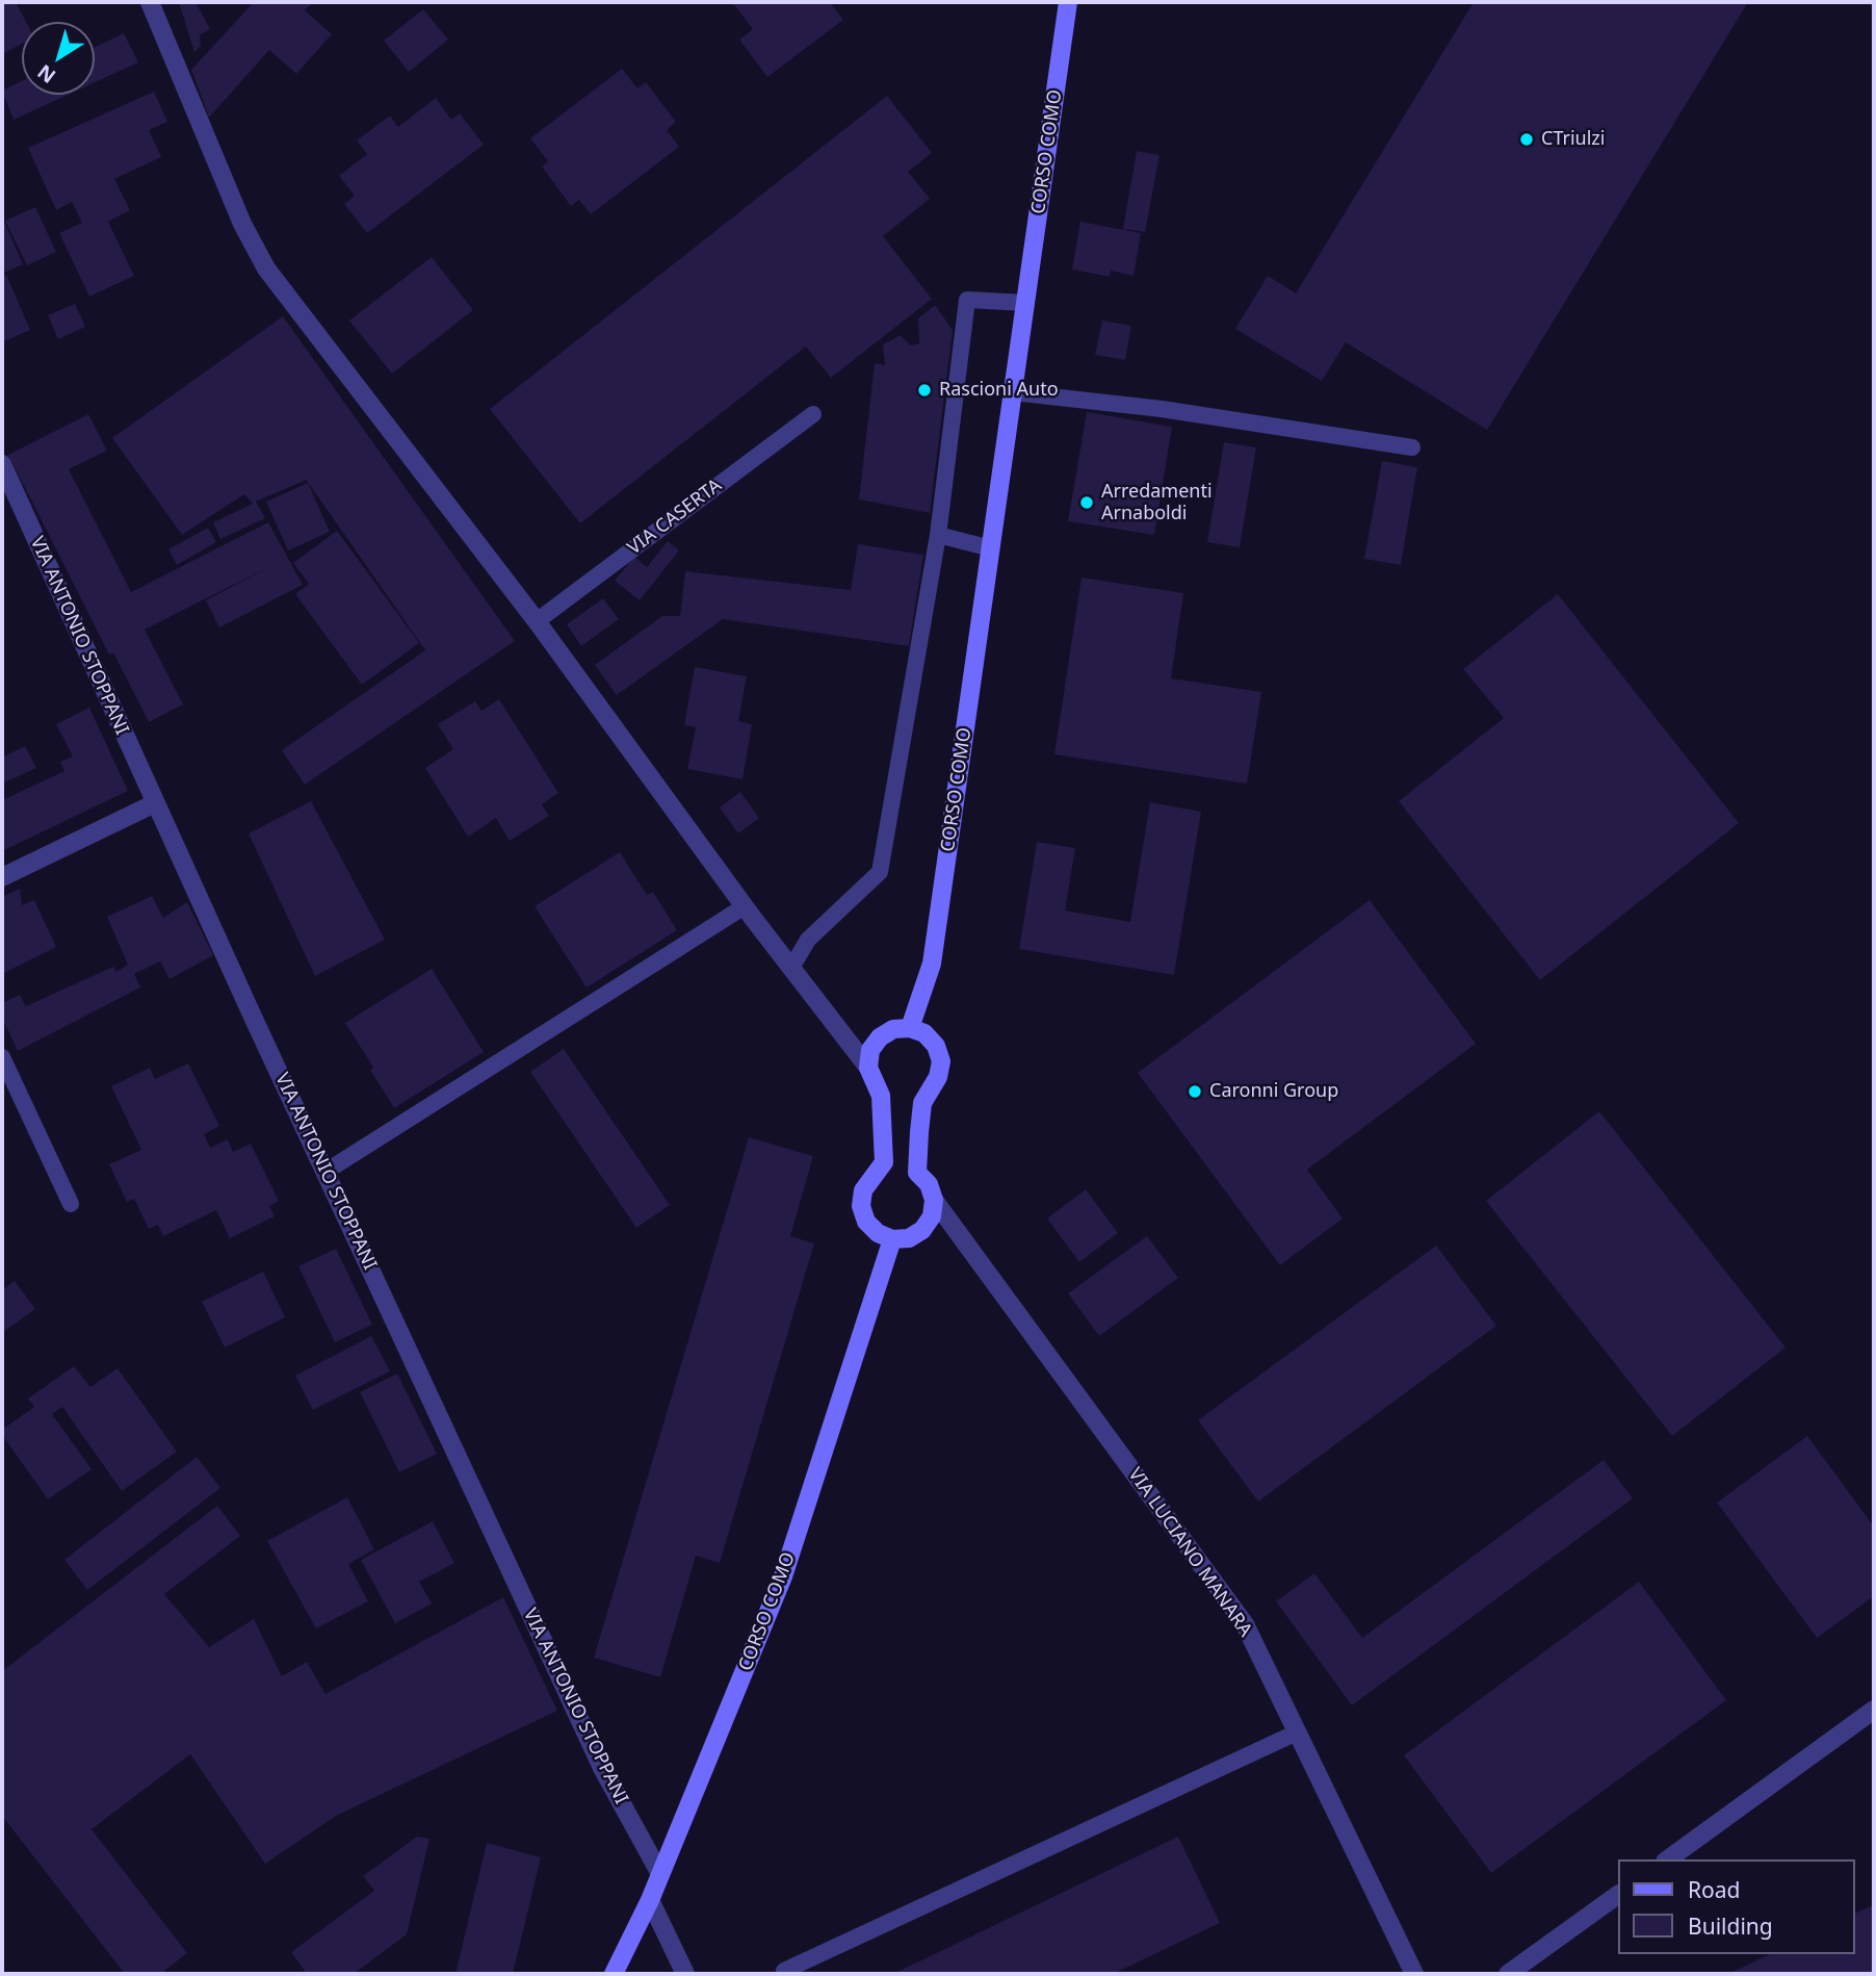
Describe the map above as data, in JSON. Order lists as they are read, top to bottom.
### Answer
{
  "streets": {
    "main road": ["CORSO COMO"],
    "street": ["VIA ANTONIO STOPPANI", "VIA LUCIANO MANARA"],
    "lane": ["VIA CASERTA"]
  },
  "crossings": [
    ["CORSO COMO", "VIA ANTONIO STOPPANI"]
  ],
  "places": [
    "CTriulzi",
    "Rascioni Auto",
    "Arredamenti Arnaboldi",
    "Caronni Group"
  ],
  "legend": ["Road", "Building"],
  "north": "bottom left"
}
